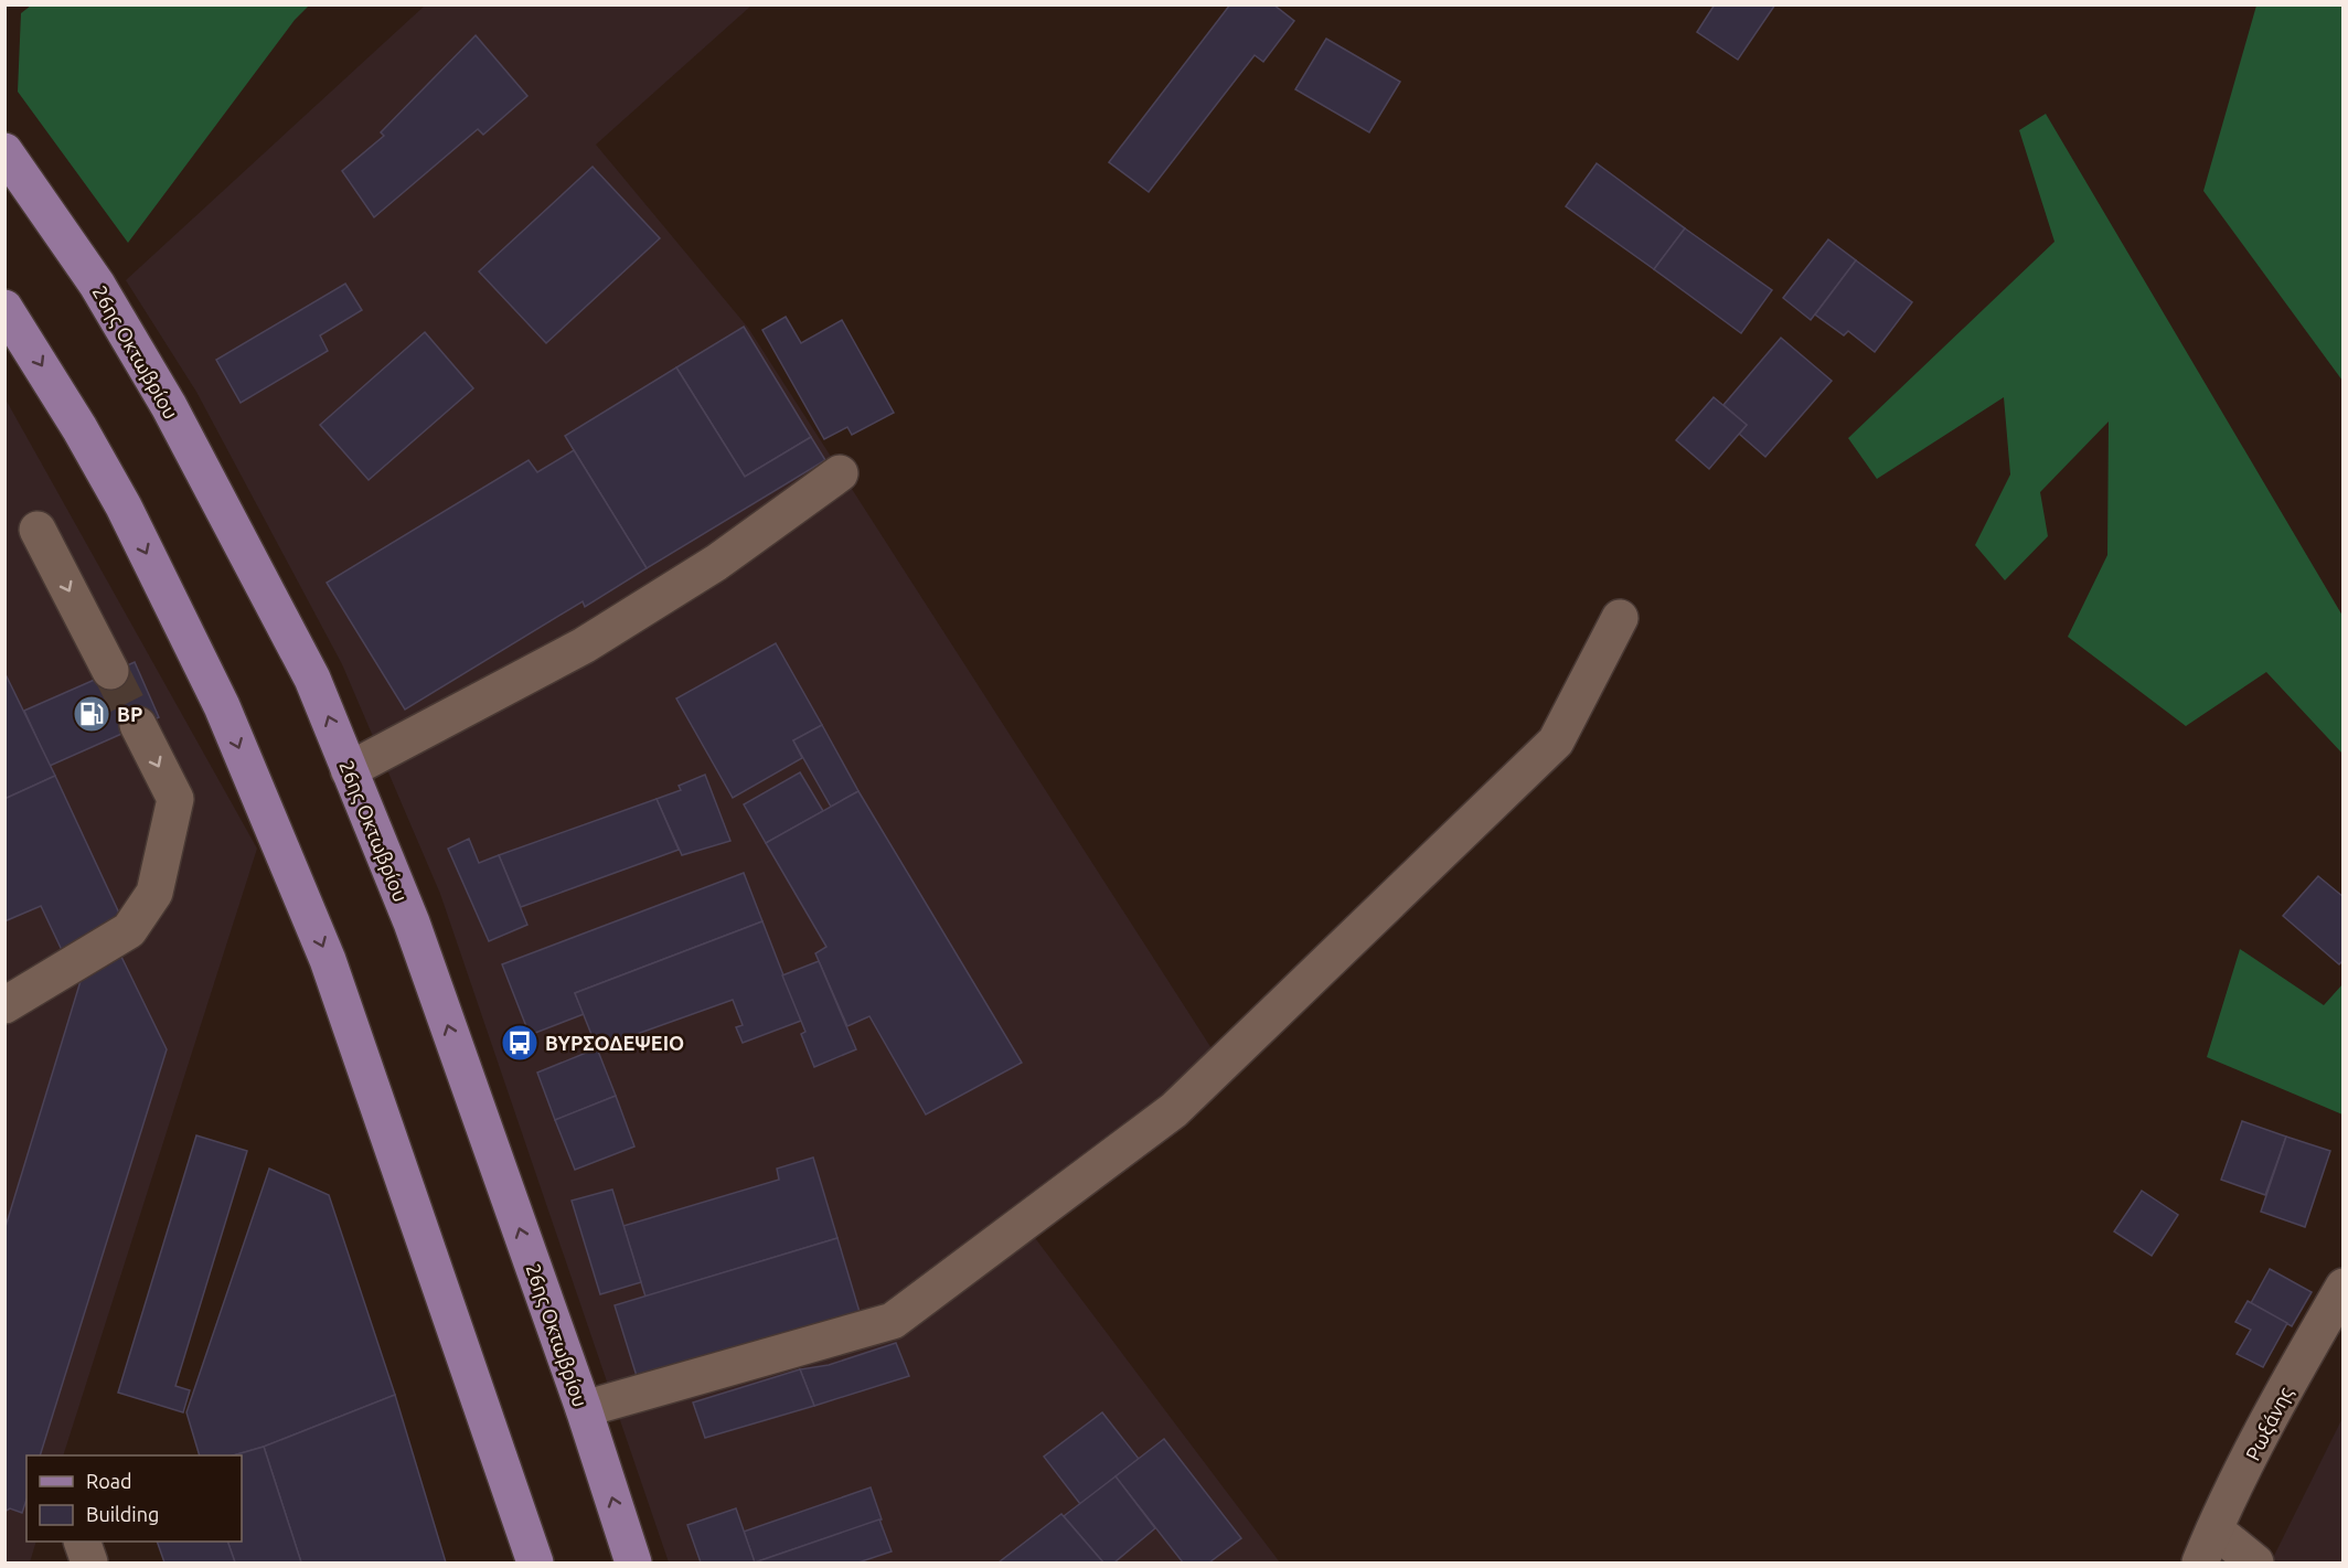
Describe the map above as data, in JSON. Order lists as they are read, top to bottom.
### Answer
{
  "streets": {
    "main road": ["26ης Οκτωβρίου"],
    "street": ["Ρωξάνης"]
  },
  "places": {
    "fuel station": ["BP"],
    "bus stop": ["ΒΥΡΣΟΔΕΨΕΙΟ"]
  },
  "legend": ["Road", "Building"]
}
